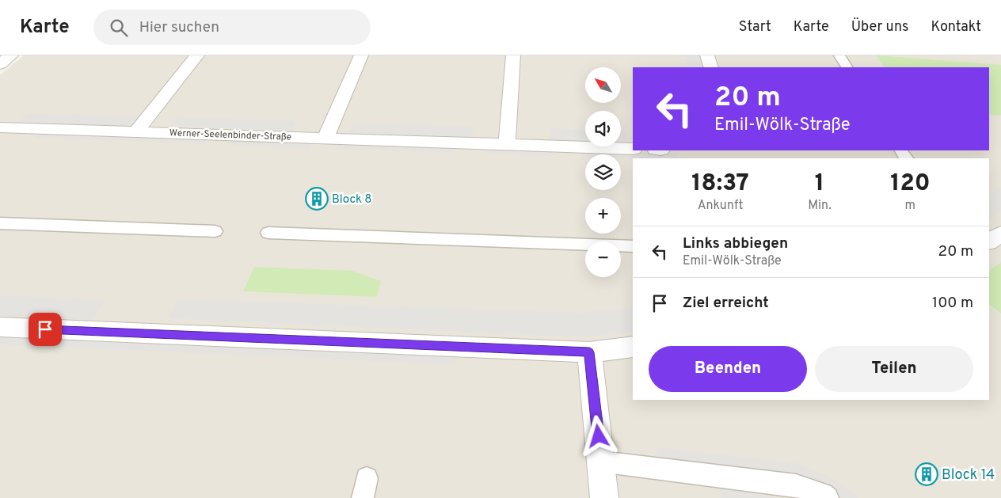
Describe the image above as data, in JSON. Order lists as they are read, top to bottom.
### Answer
{
  "streets": {
    "street": ["Werner-Seelenbinder-Straße"]
  },
  "places": {
    "building": ["Block 8", "Block 14"]
  },
  "north": "top left",
  "page": {
    "header": "Karte",
    "search": "Hier suchen",
    "nav": [
      "Start",
      "Karte",
      "Über uns",
      "Kontakt"
    ],
    "map_buttons": ["+", "−"],
    "turn": ["20 m", "Emil-Wölk-Straße"],
    "eta": [
      "18:37",
      "Ankunft",
      "1",
      "Min.",
      "120",
      "m"
    ],
    "list": [
      {
        "name": "Links abbiegen",
        "note": "Emil-Wölk-Straße",
        "value": "20 m"
      },
      {
        "name": "Ziel erreicht",
        "value": "100 m"
      }
    ],
    "buttons": ["Beenden", "Teilen"]
  }
}
